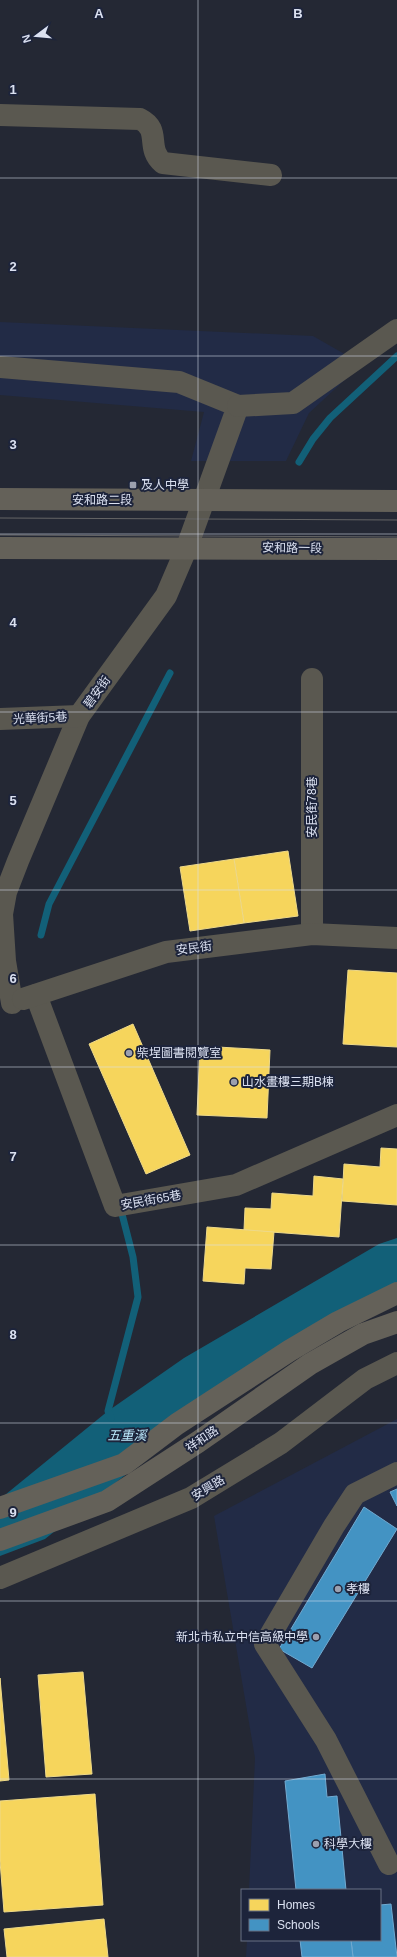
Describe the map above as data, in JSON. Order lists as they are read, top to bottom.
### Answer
{
  "streets": {
    "main road": ["安和路二段", "安和路一段", "祥和路"],
    "street": [
      "碧安街",
      "光華街5巷",
      "安民街78巷",
      "安民街",
      "安民街65巷",
      "安興路"
    ]
  },
  "crossings": [
    ["安和路二段", "碧安街"],
    ["安和路一段", "碧安街"],
    ["碧安街", "光華街5巷"],
    ["碧安街", "安民街"],
    ["安民街78巷", "安民街"],
    ["安民街", "安民街65巷"]
  ],
  "water": ["五重溪"],
  "places": {
    "transit": ["及人中學"],
    "other": [
      "柴埕圖書閱覽室",
      "山水畫樓三期B棟",
      "孝樓",
      "新北市私立中信高級中學",
      "科學大樓"
    ]
  },
  "legend": ["Homes", "Schools"],
  "north": "left",
  "grid": {
    "columns": ["A", "B"],
    "rows": [
      "1",
      "2",
      "3",
      "4",
      "5",
      "6",
      "7",
      "8",
      "9"
    ]
  }
}
